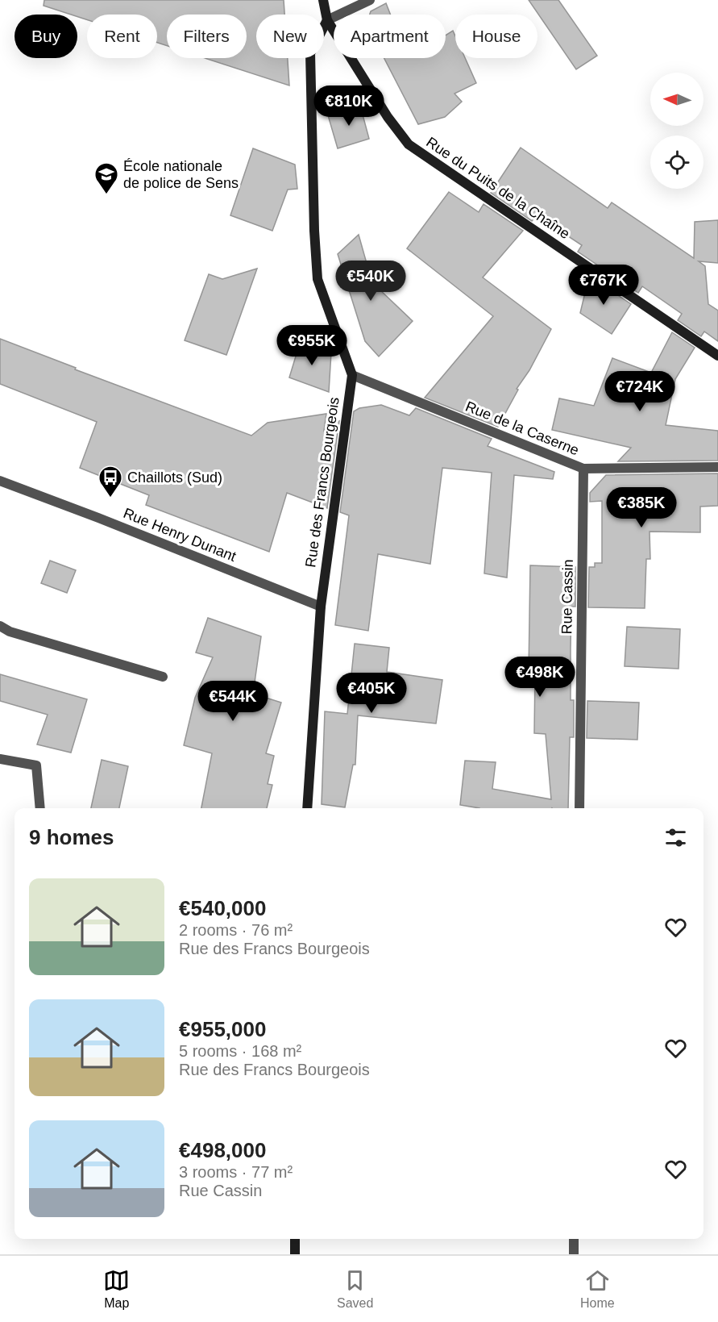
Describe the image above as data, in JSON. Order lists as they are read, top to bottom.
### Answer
{
  "streets": {
    "street": [
      "Rue du Puits de la Chaîne",
      "Rue de la Caserne",
      "Rue des Francs Bourgeois",
      "Rue Henry Dunant",
      "Rue Cassin"
    ]
  },
  "crossings": [
    ["Rue du Puits de la Chaîne", "Rue des Francs Bourgeois"],
    ["Rue de la Caserne", "Rue des Francs Bourgeois"],
    ["Rue de la Caserne", "Rue Cassin"],
    ["Rue des Francs Bourgeois", "Rue Henry Dunant"]
  ],
  "places": {
    "school or university": ["École nationale de police de Sens"],
    "bus stop": ["Chaillots (Sud)"]
  },
  "north": "left",
  "page": {
    "chip": [
      "Buy",
      "Rent",
      "Filters",
      "New",
      "Apartment",
      "House"
    ],
    "price": [
      "€810K",
      "€540K",
      "€767K",
      "€955K",
      "€724K",
      "€385K",
      "€498K",
      "€405K",
      "€544K"
    ],
    "heading": "9 homes",
    "list": [
      {
        "name": "€540,000",
        "note": "2 rooms · 76 m² · Rue des Francs Bourgeois"
      },
      {
        "name": "€955,000",
        "note": "5 rooms · 168 m² · Rue des Francs Bourgeois"
      },
      {
        "name": "€498,000",
        "note": "3 rooms · 77 m² · Rue Cassin"
      }
    ],
    "tabs": ["Map", "Saved", "Home"]
  }
}
